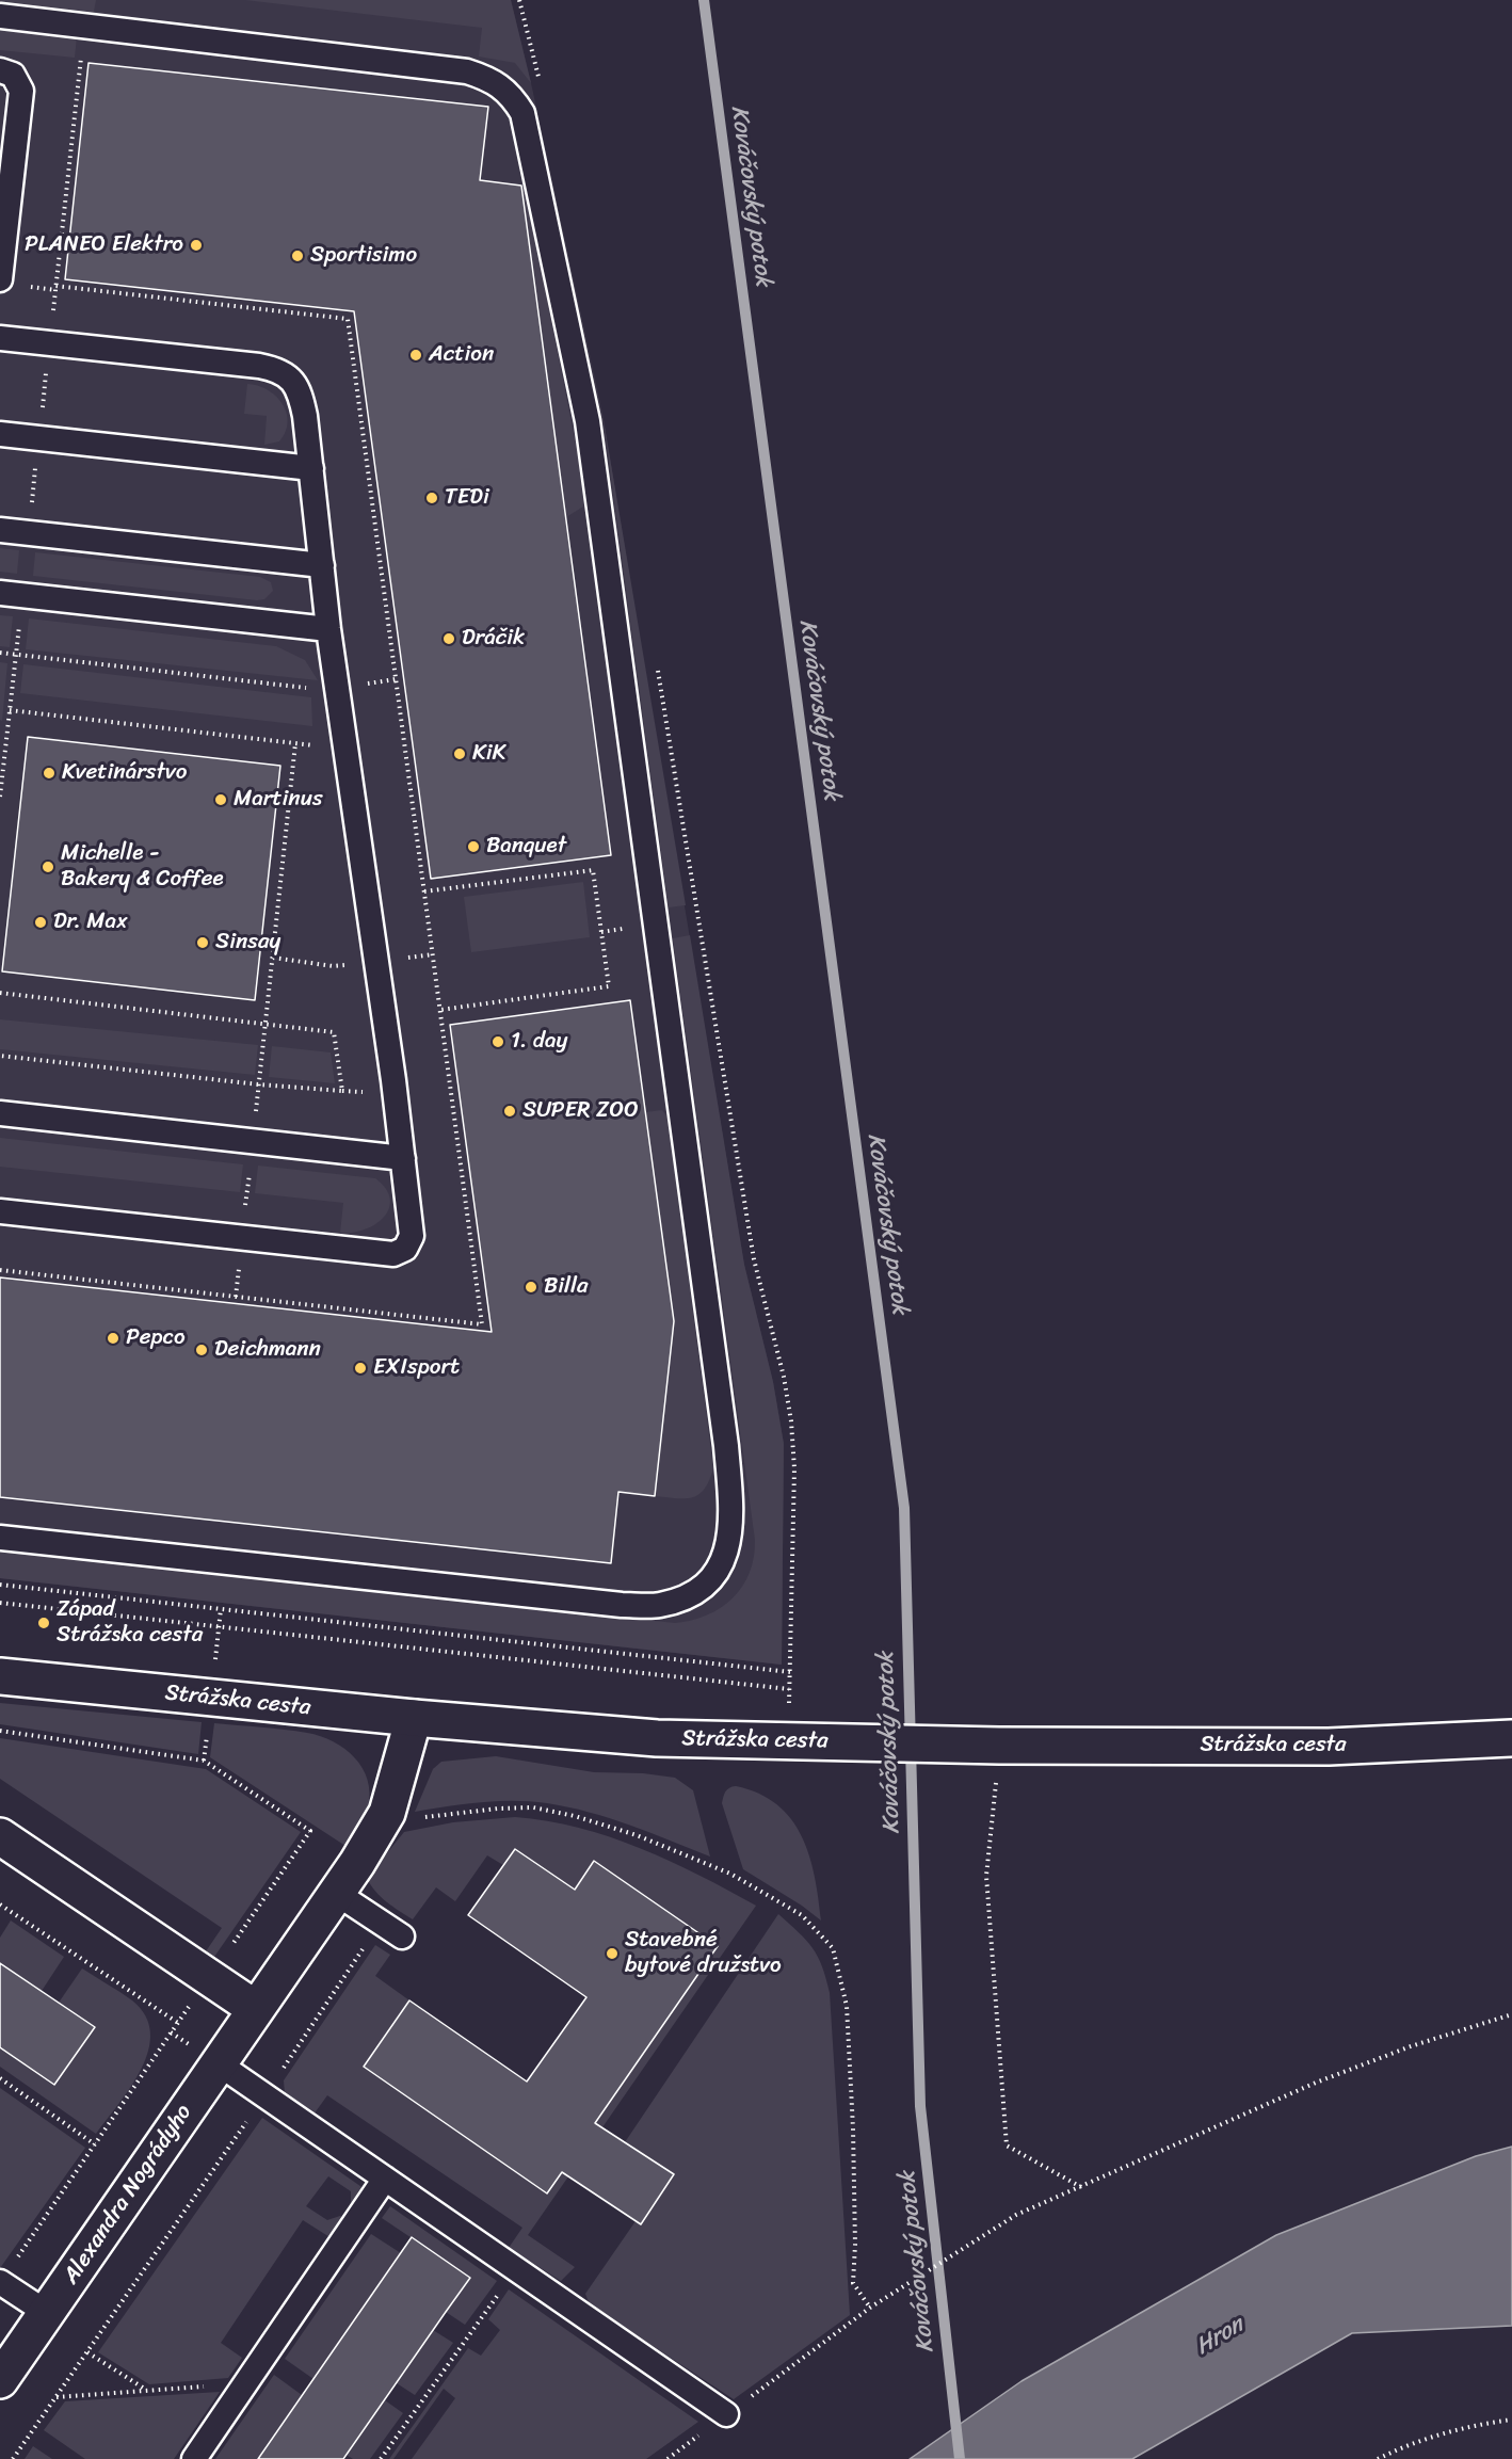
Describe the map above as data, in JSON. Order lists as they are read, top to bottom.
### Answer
{
  "streets": {
    "street": ["Strážska cesta", "Alexandra Nográdyho"]
  },
  "crossings": [
    ["Strážska cesta", "Alexandra Nográdyho"]
  ],
  "water": ["Kováčovský potok", "Hron"],
  "places": [
    "PLANEO Elektro",
    "Sportisimo",
    "Action",
    "TEDi",
    "Dráčik",
    "KiK",
    "Kvetinárstvo",
    "Martinus",
    "Banquet",
    "Michelle - Bakery & Coffee",
    "Dr. Max",
    "Sinsay",
    "1. day",
    "SUPER ZOO",
    "Billa",
    "Pepco",
    "Deichmann",
    "EXIsport",
    "Západ Strážska cesta",
    "Stavebné bytové družstvo"
  ]
}
